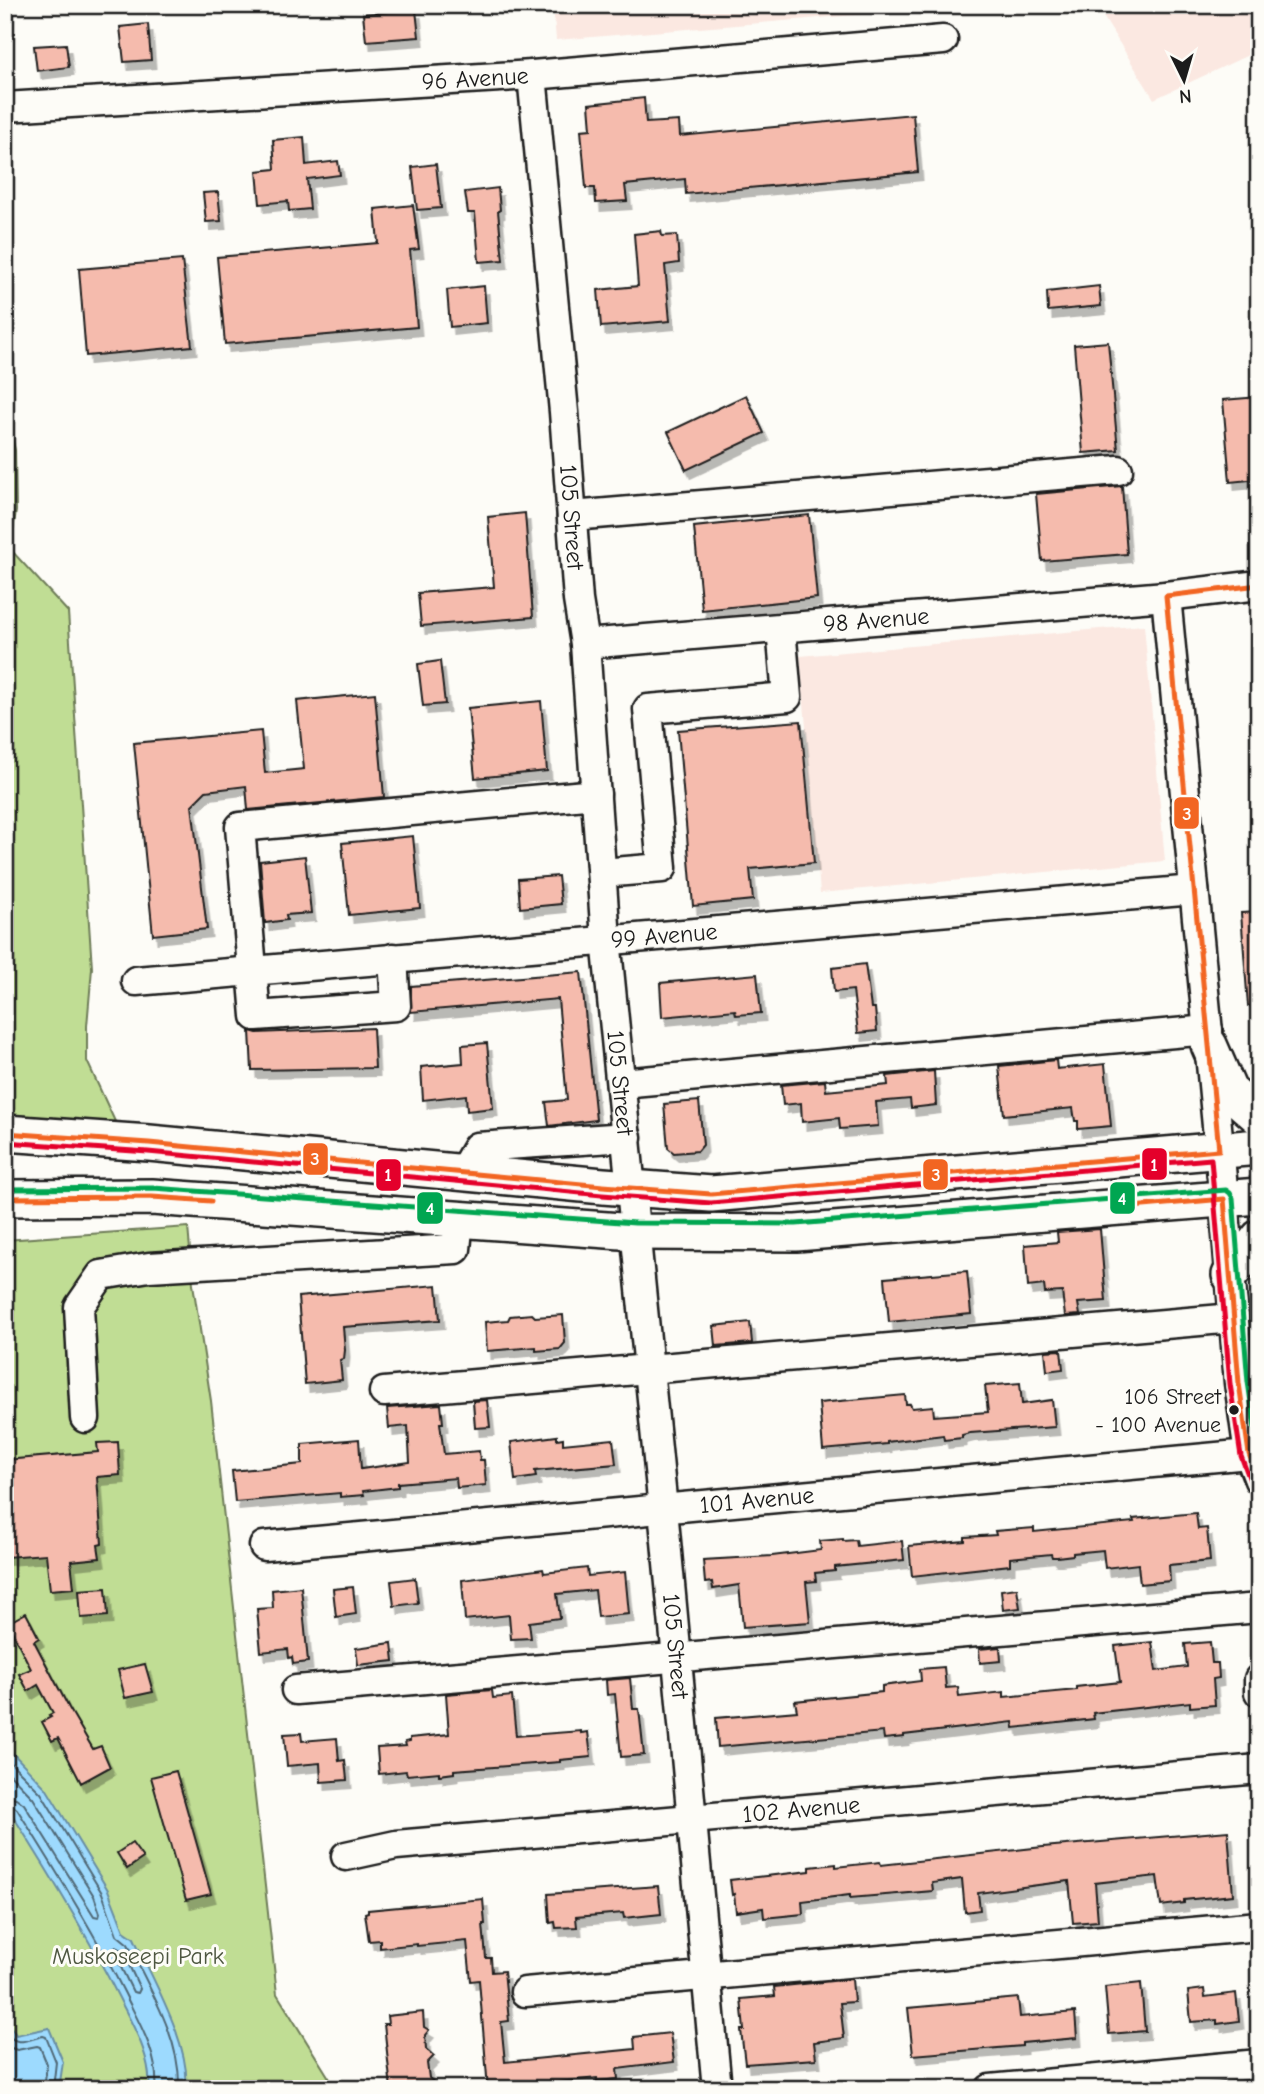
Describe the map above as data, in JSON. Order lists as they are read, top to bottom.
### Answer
{
  "streets": {
    "street": [
      "96 Avenue",
      "105 Street",
      "98 Avenue",
      "99 Avenue",
      "101 Avenue",
      "102 Avenue"
    ]
  },
  "crossings": [
    ["96 Avenue", "105 Street"],
    ["105 Street", "98 Avenue"],
    ["105 Street", "99 Avenue"],
    ["105 Street", "101 Avenue"],
    ["105 Street", "102 Avenue"]
  ],
  "parks": ["Muskoseepi Park"],
  "places": ["106 Street - 100 Avenue"],
  "lines": ["transit line 3", "transit line 1", "transit line 4"],
  "north": "bottom"
}
